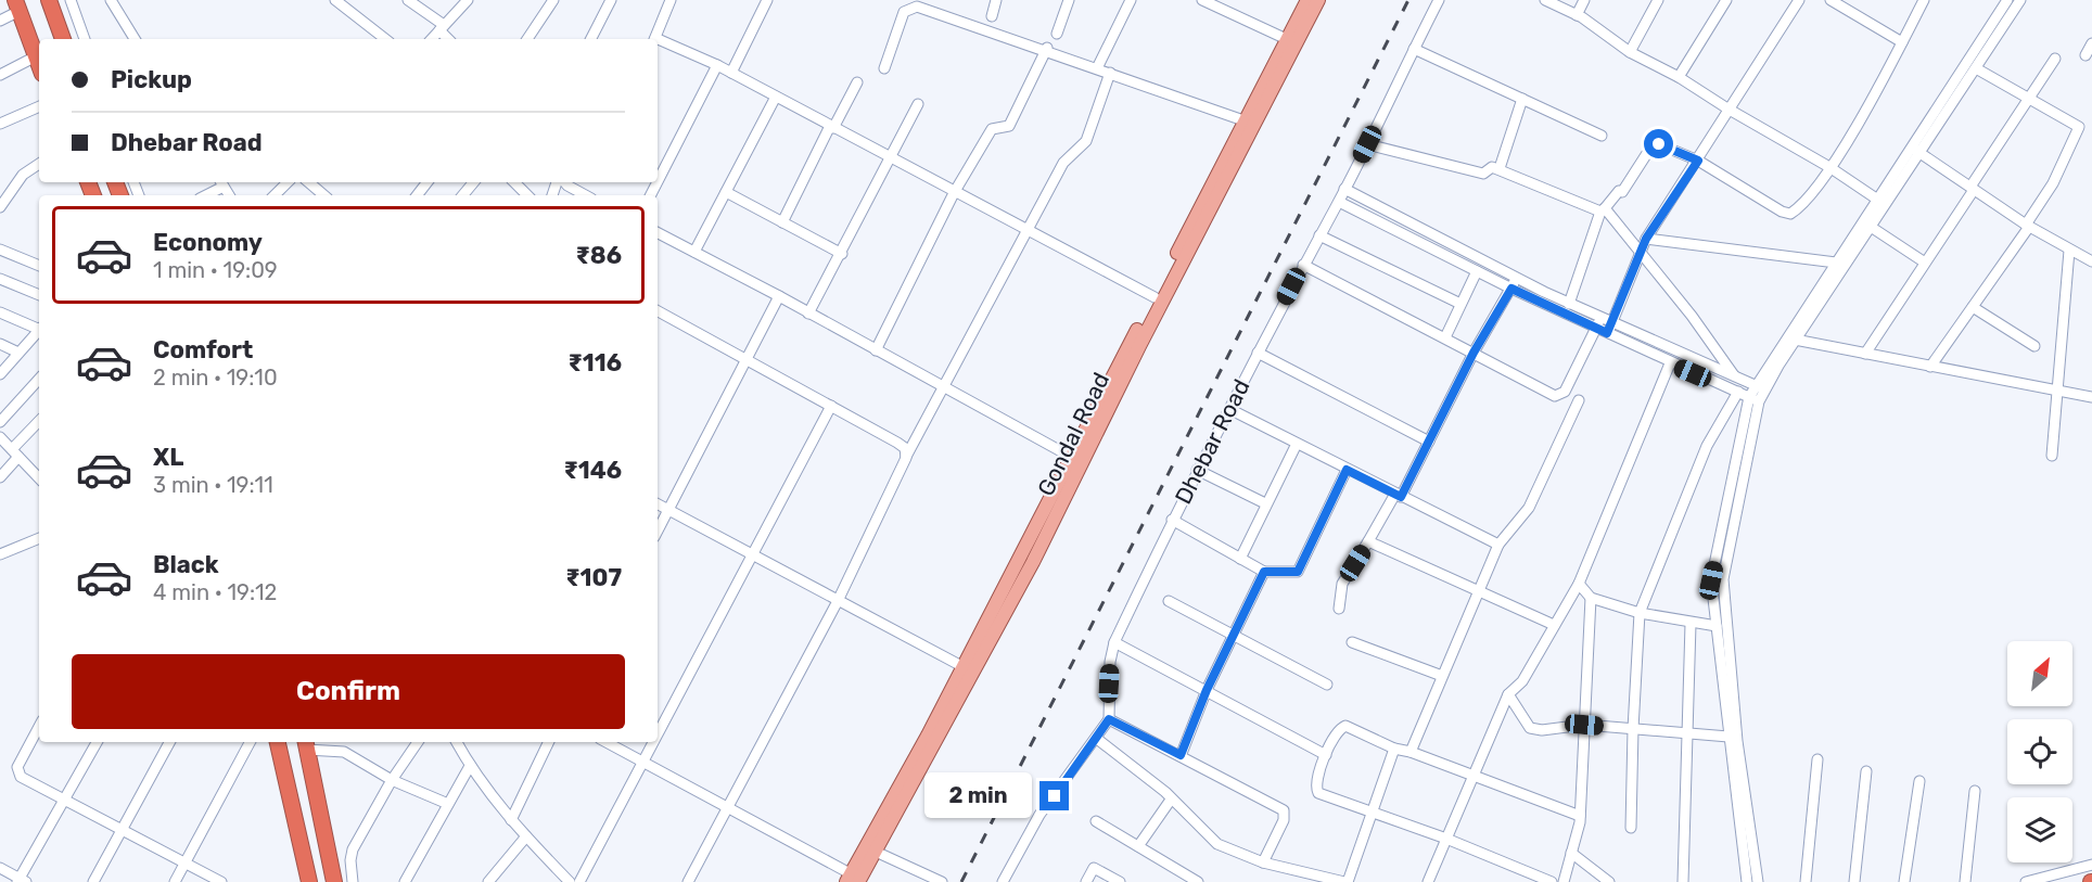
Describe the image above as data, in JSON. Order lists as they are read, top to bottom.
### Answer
{
  "streets": {
    "main road": ["Gondal Road"],
    "street": ["Dhebar Road"]
  },
  "north": "top right",
  "page": {
    "banner": ["Pickup", "Dhebar Road"],
    "list": [
      {
        "name": "Economy",
        "note": "1 min · 19:09",
        "value": "₹86"
      },
      {
        "name": "Comfort",
        "note": "2 min · 19:10",
        "value": "₹116"
      },
      {
        "name": "XL",
        "note": "3 min · 19:11",
        "value": "₹146"
      },
      {
        "name": "Black",
        "note": "4 min · 19:12",
        "value": "₹107"
      }
    ],
    "buttons": "Confirm",
    "bubble": "2 min"
  }
}
